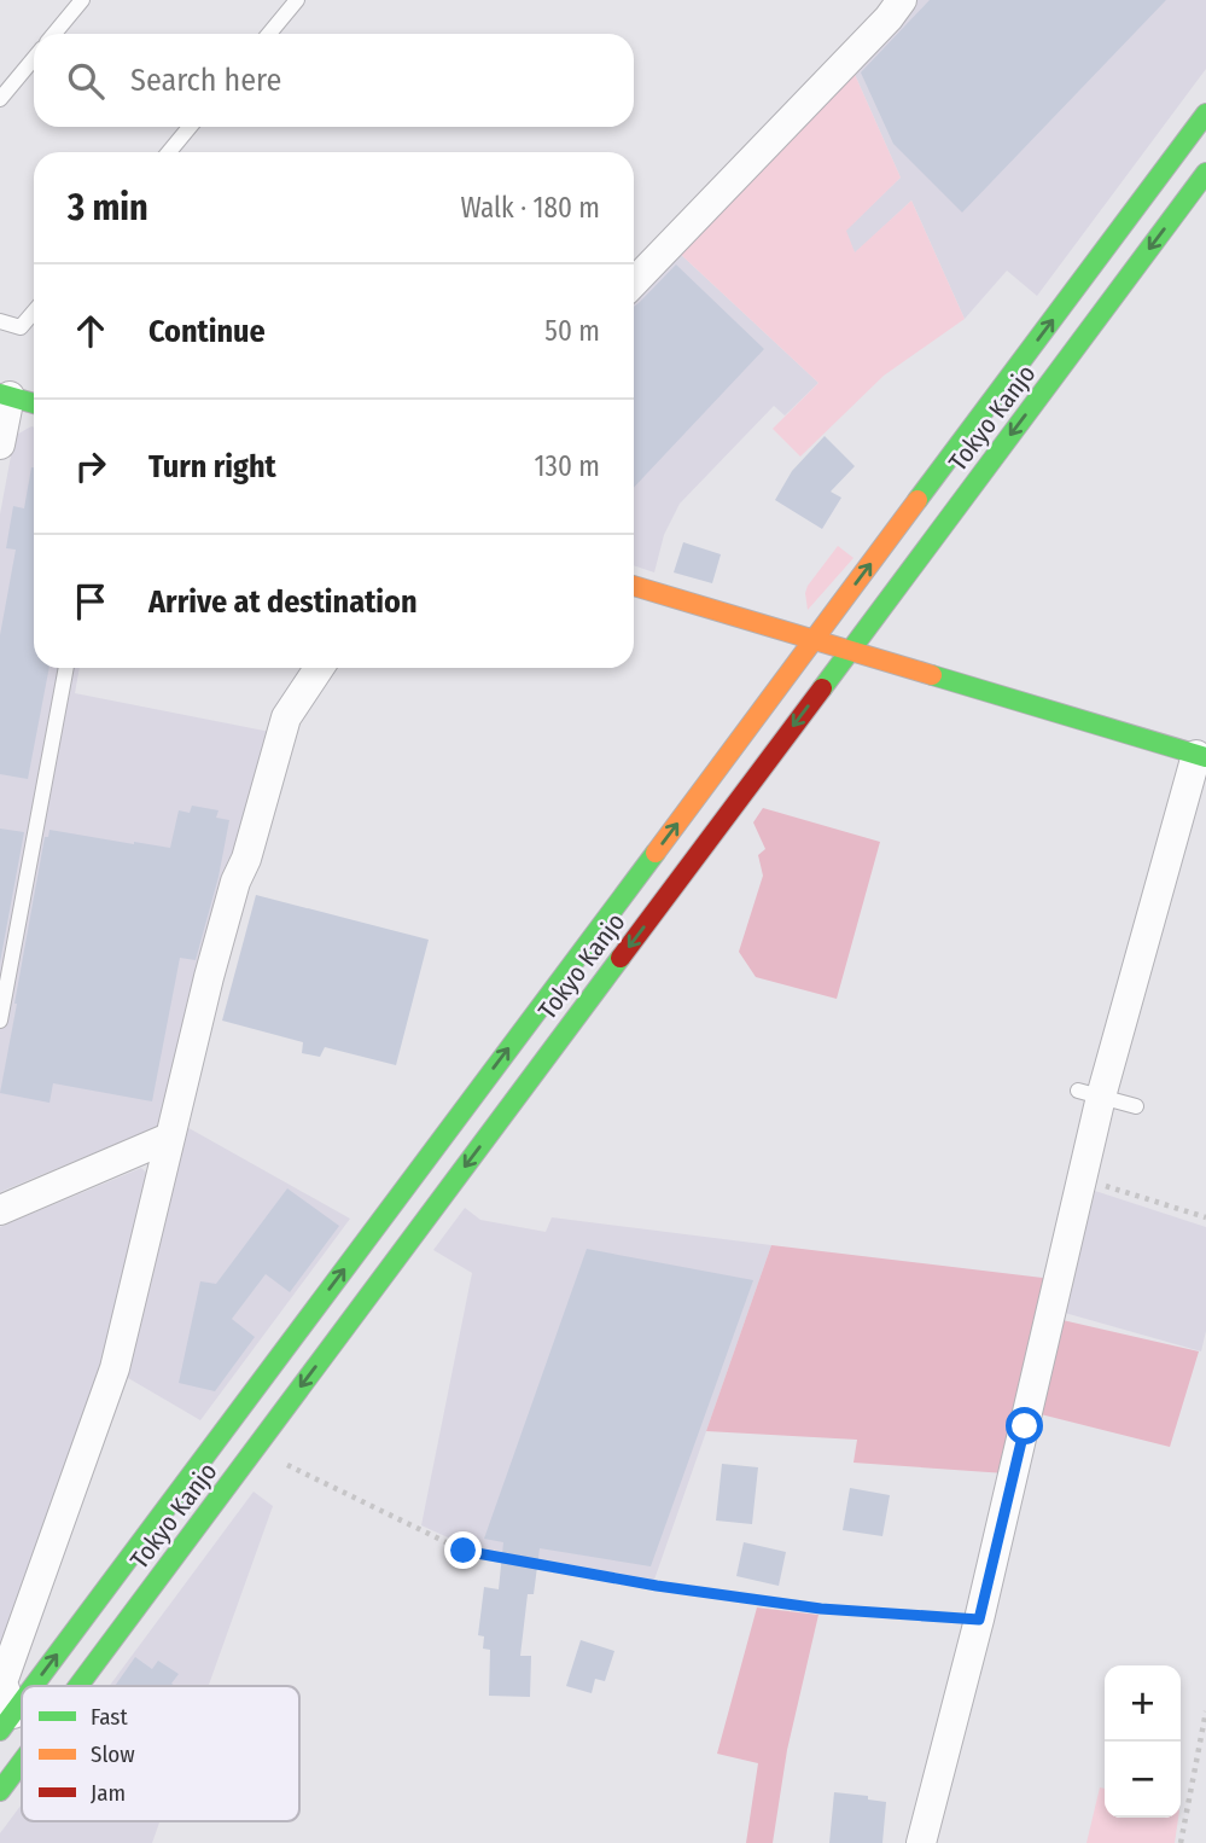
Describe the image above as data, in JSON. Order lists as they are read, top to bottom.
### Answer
{
  "streets": {
    "main road": ["Tokyo Kanjo"]
  },
  "legend": ["Fast", "Slow", "Jam"],
  "page": {
    "search": "Search here",
    "heading": ["3 min", "Walk · 180 m"],
    "list": [
      ["Continue", "50 m"],
      ["Turn right", "130 m"],
      "Arrive at destination"
    ],
    "map_buttons": ["+", "−"]
  }
}
